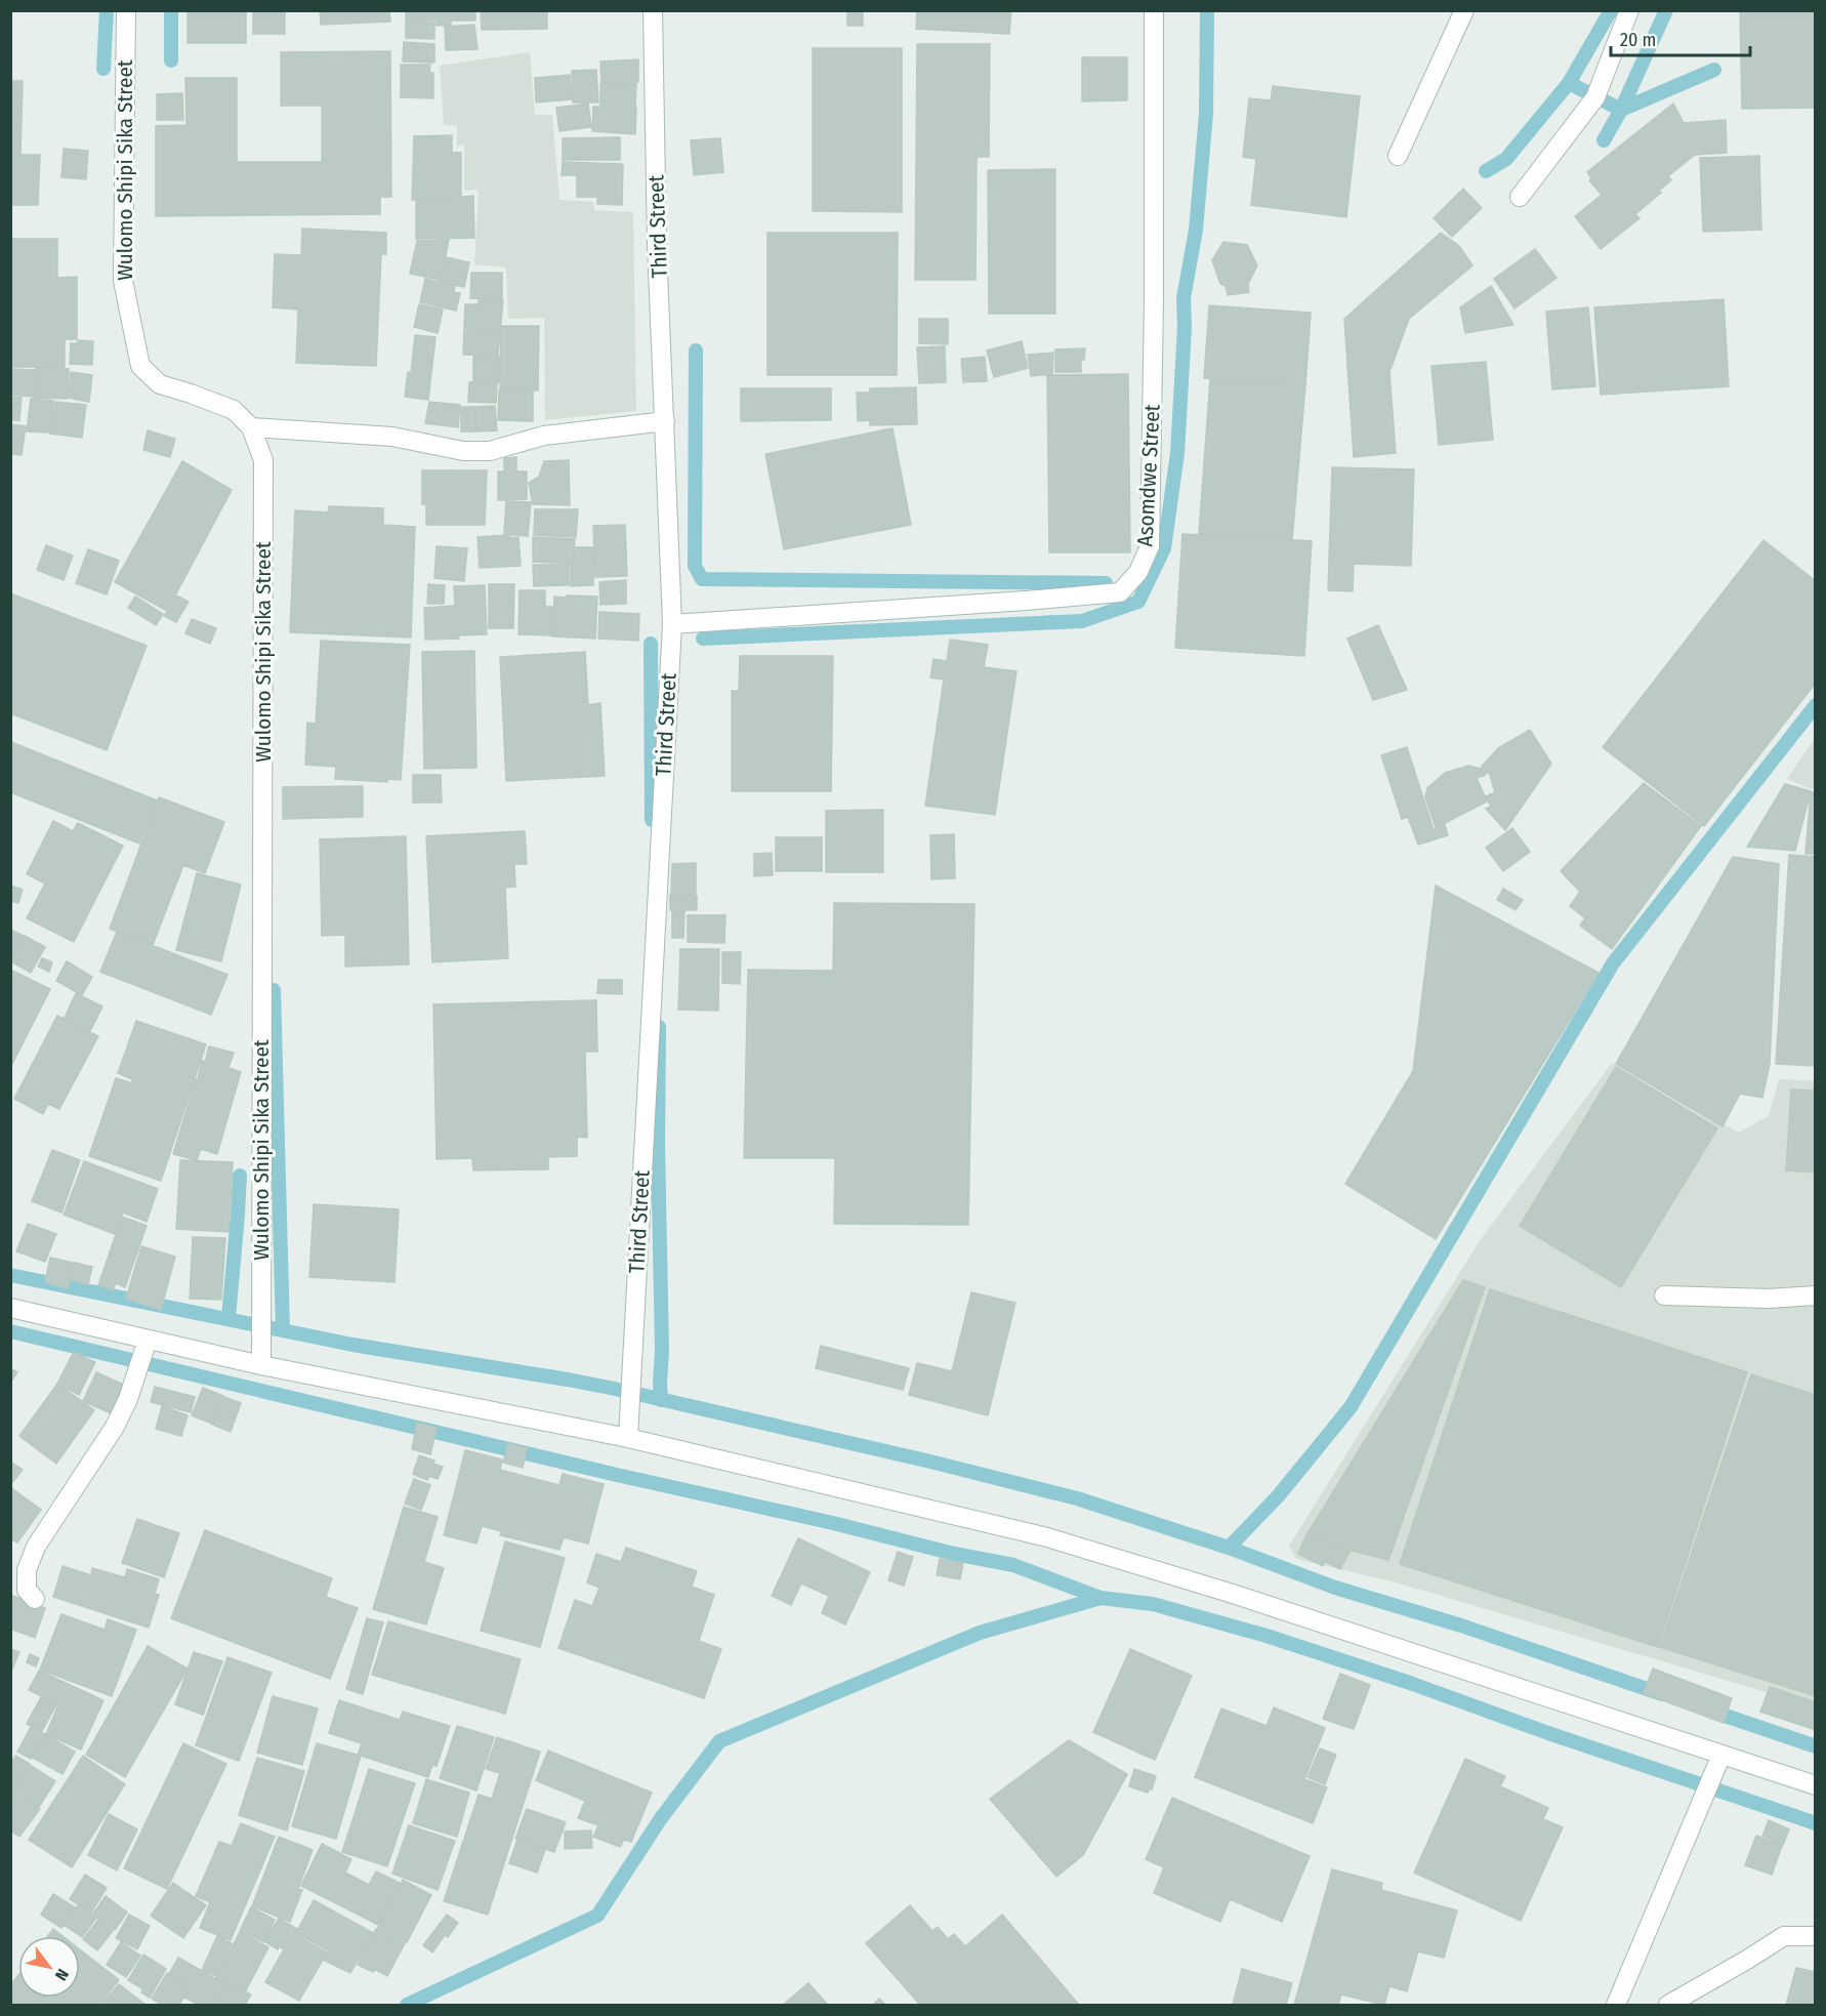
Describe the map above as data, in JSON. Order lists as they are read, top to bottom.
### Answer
{
  "streets": {
    "street": ["Wulomo Shipi Sika Street", "Third Street", "Asomdwe Street"]
  },
  "crossings": [
    ["Third Street", "Asomdwe Street"]
  ],
  "scale_bar": "20 m",
  "north": "bottom right"
}
